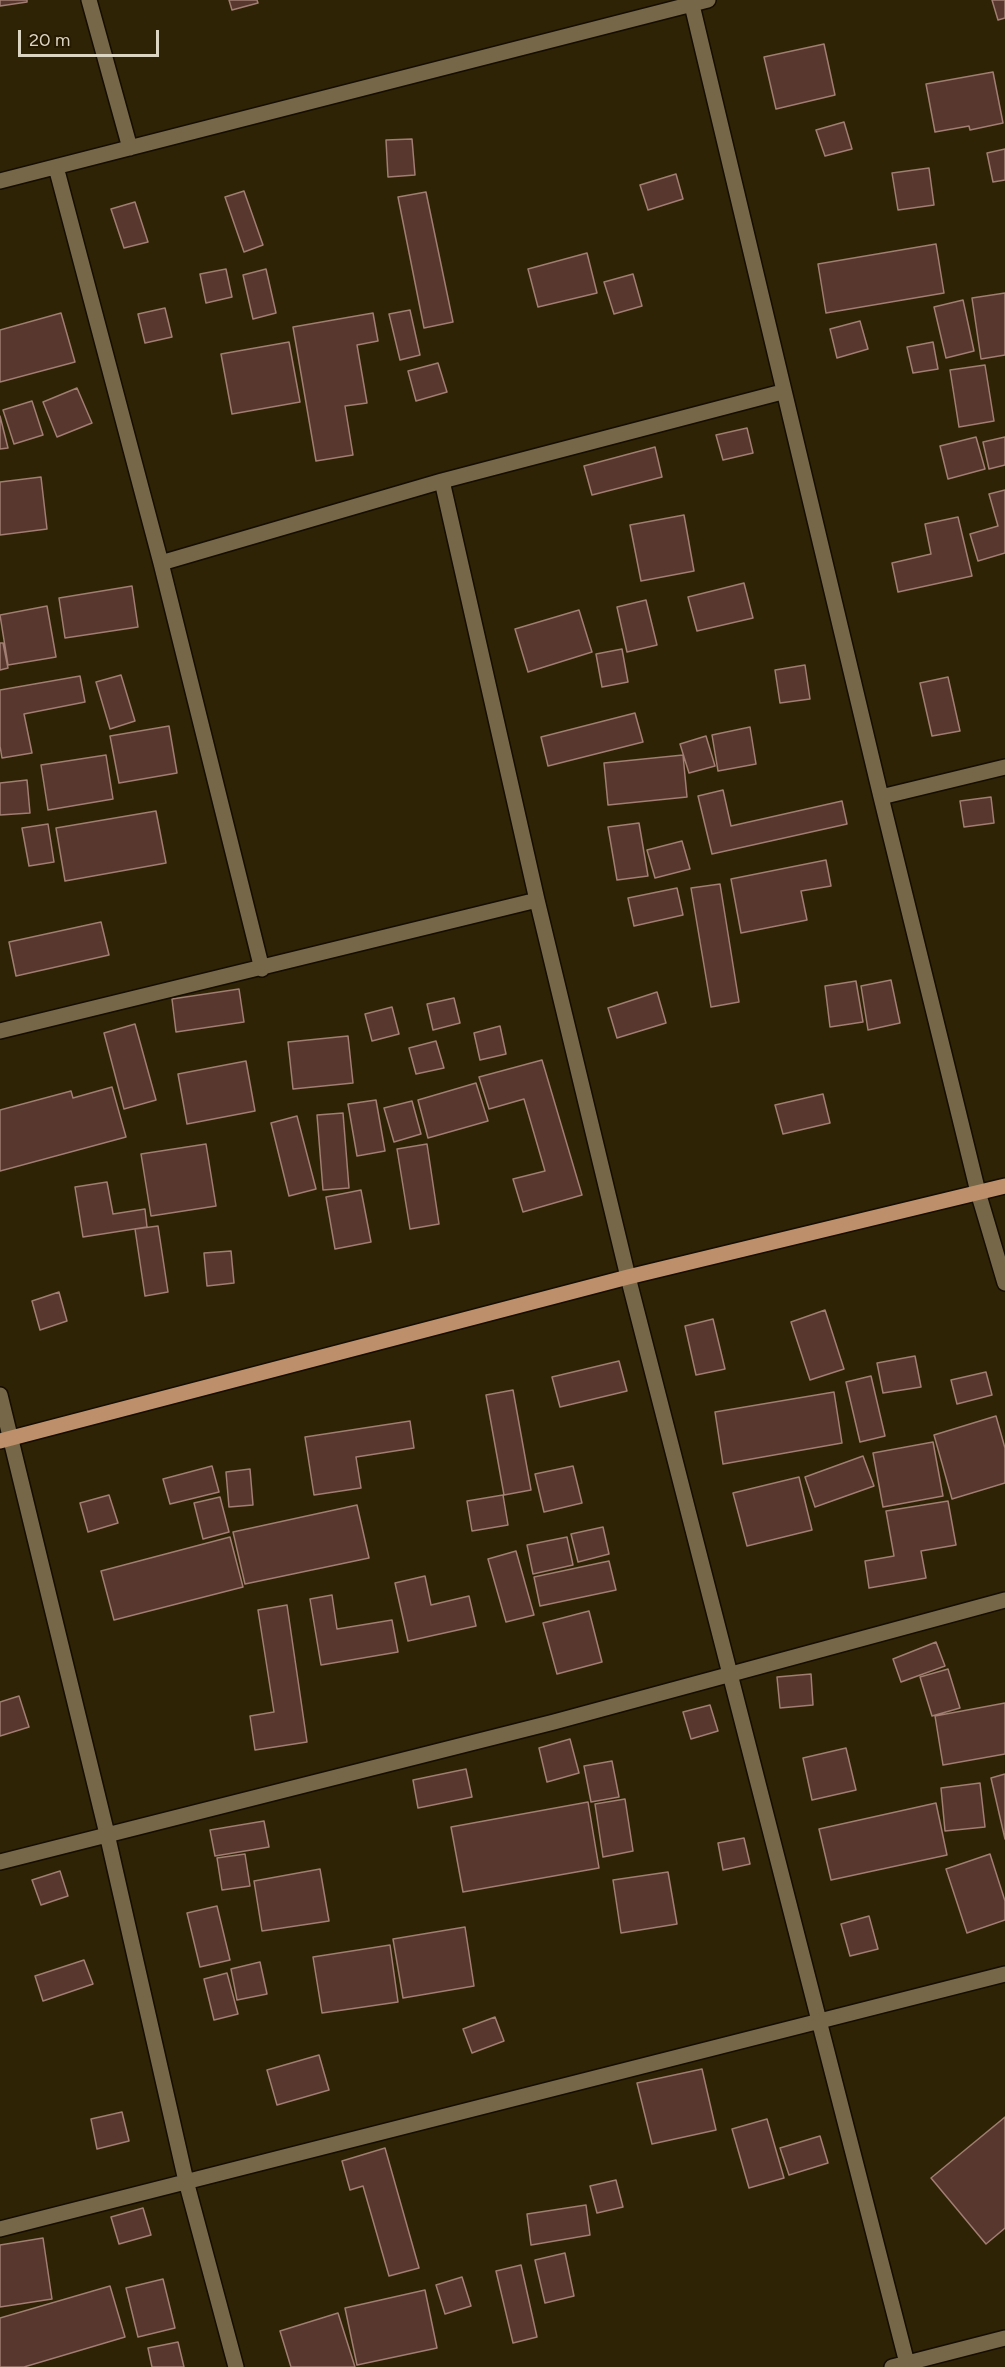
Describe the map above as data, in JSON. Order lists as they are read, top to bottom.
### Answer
{
  "scale_bar": "20 m"
}
